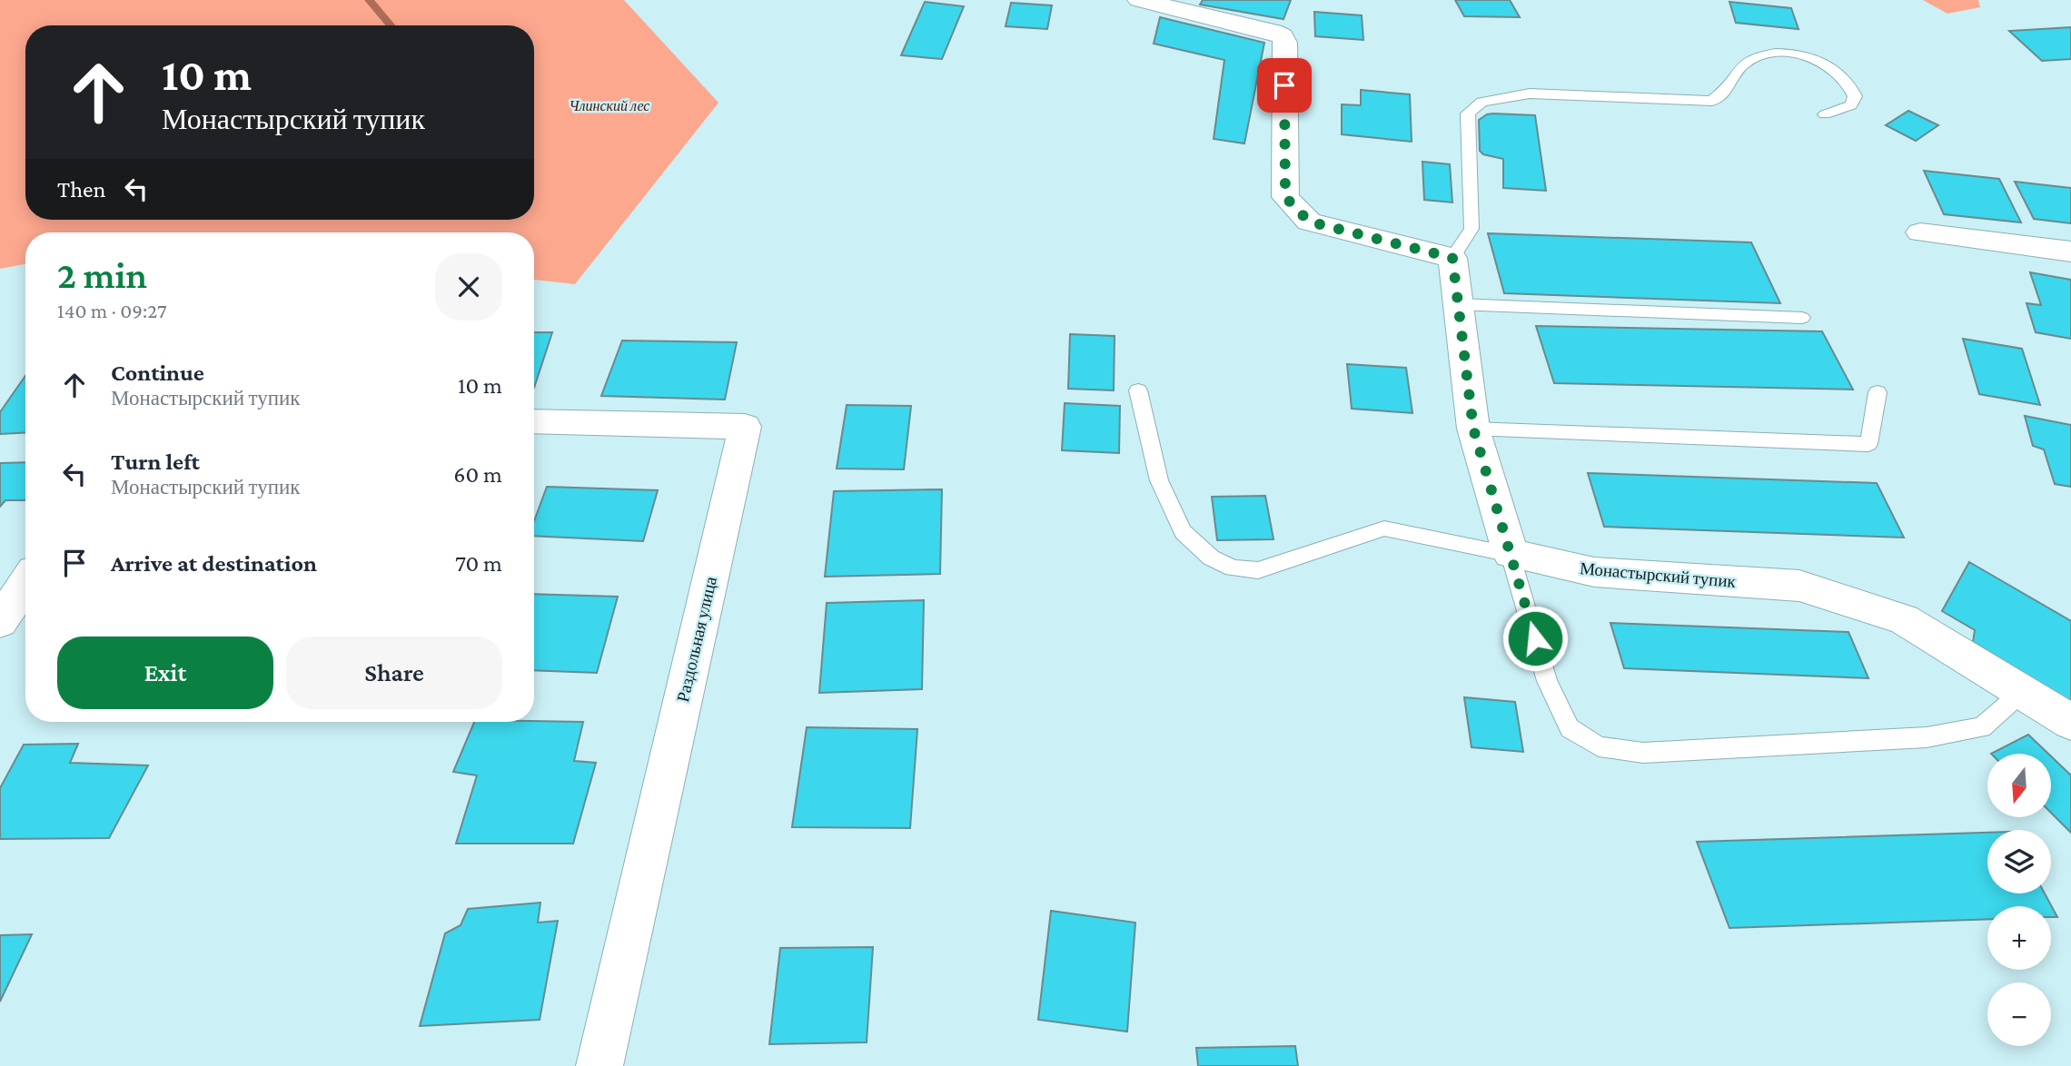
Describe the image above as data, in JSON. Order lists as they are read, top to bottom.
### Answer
{
  "streets": {
    "street": ["Монастырский тупик", "Раздольная улица"]
  },
  "parks": ["Члинский лес"],
  "north": "bottom",
  "page": {
    "turn": ["10 m", "Монастырский тупик"],
    "then": "Then",
    "heading": ["2 min", "140 m · 09:27"],
    "list": [
      {
        "name": "Continue",
        "note": "Монастырский тупик",
        "value": "10 m"
      },
      {
        "name": "Turn left",
        "note": "Монастырский тупик",
        "value": "60 m"
      },
      {
        "name": "Arrive at destination",
        "value": "70 m"
      }
    ],
    "buttons": ["Exit", "Share"],
    "map_buttons": ["+", "−"]
  }
}
